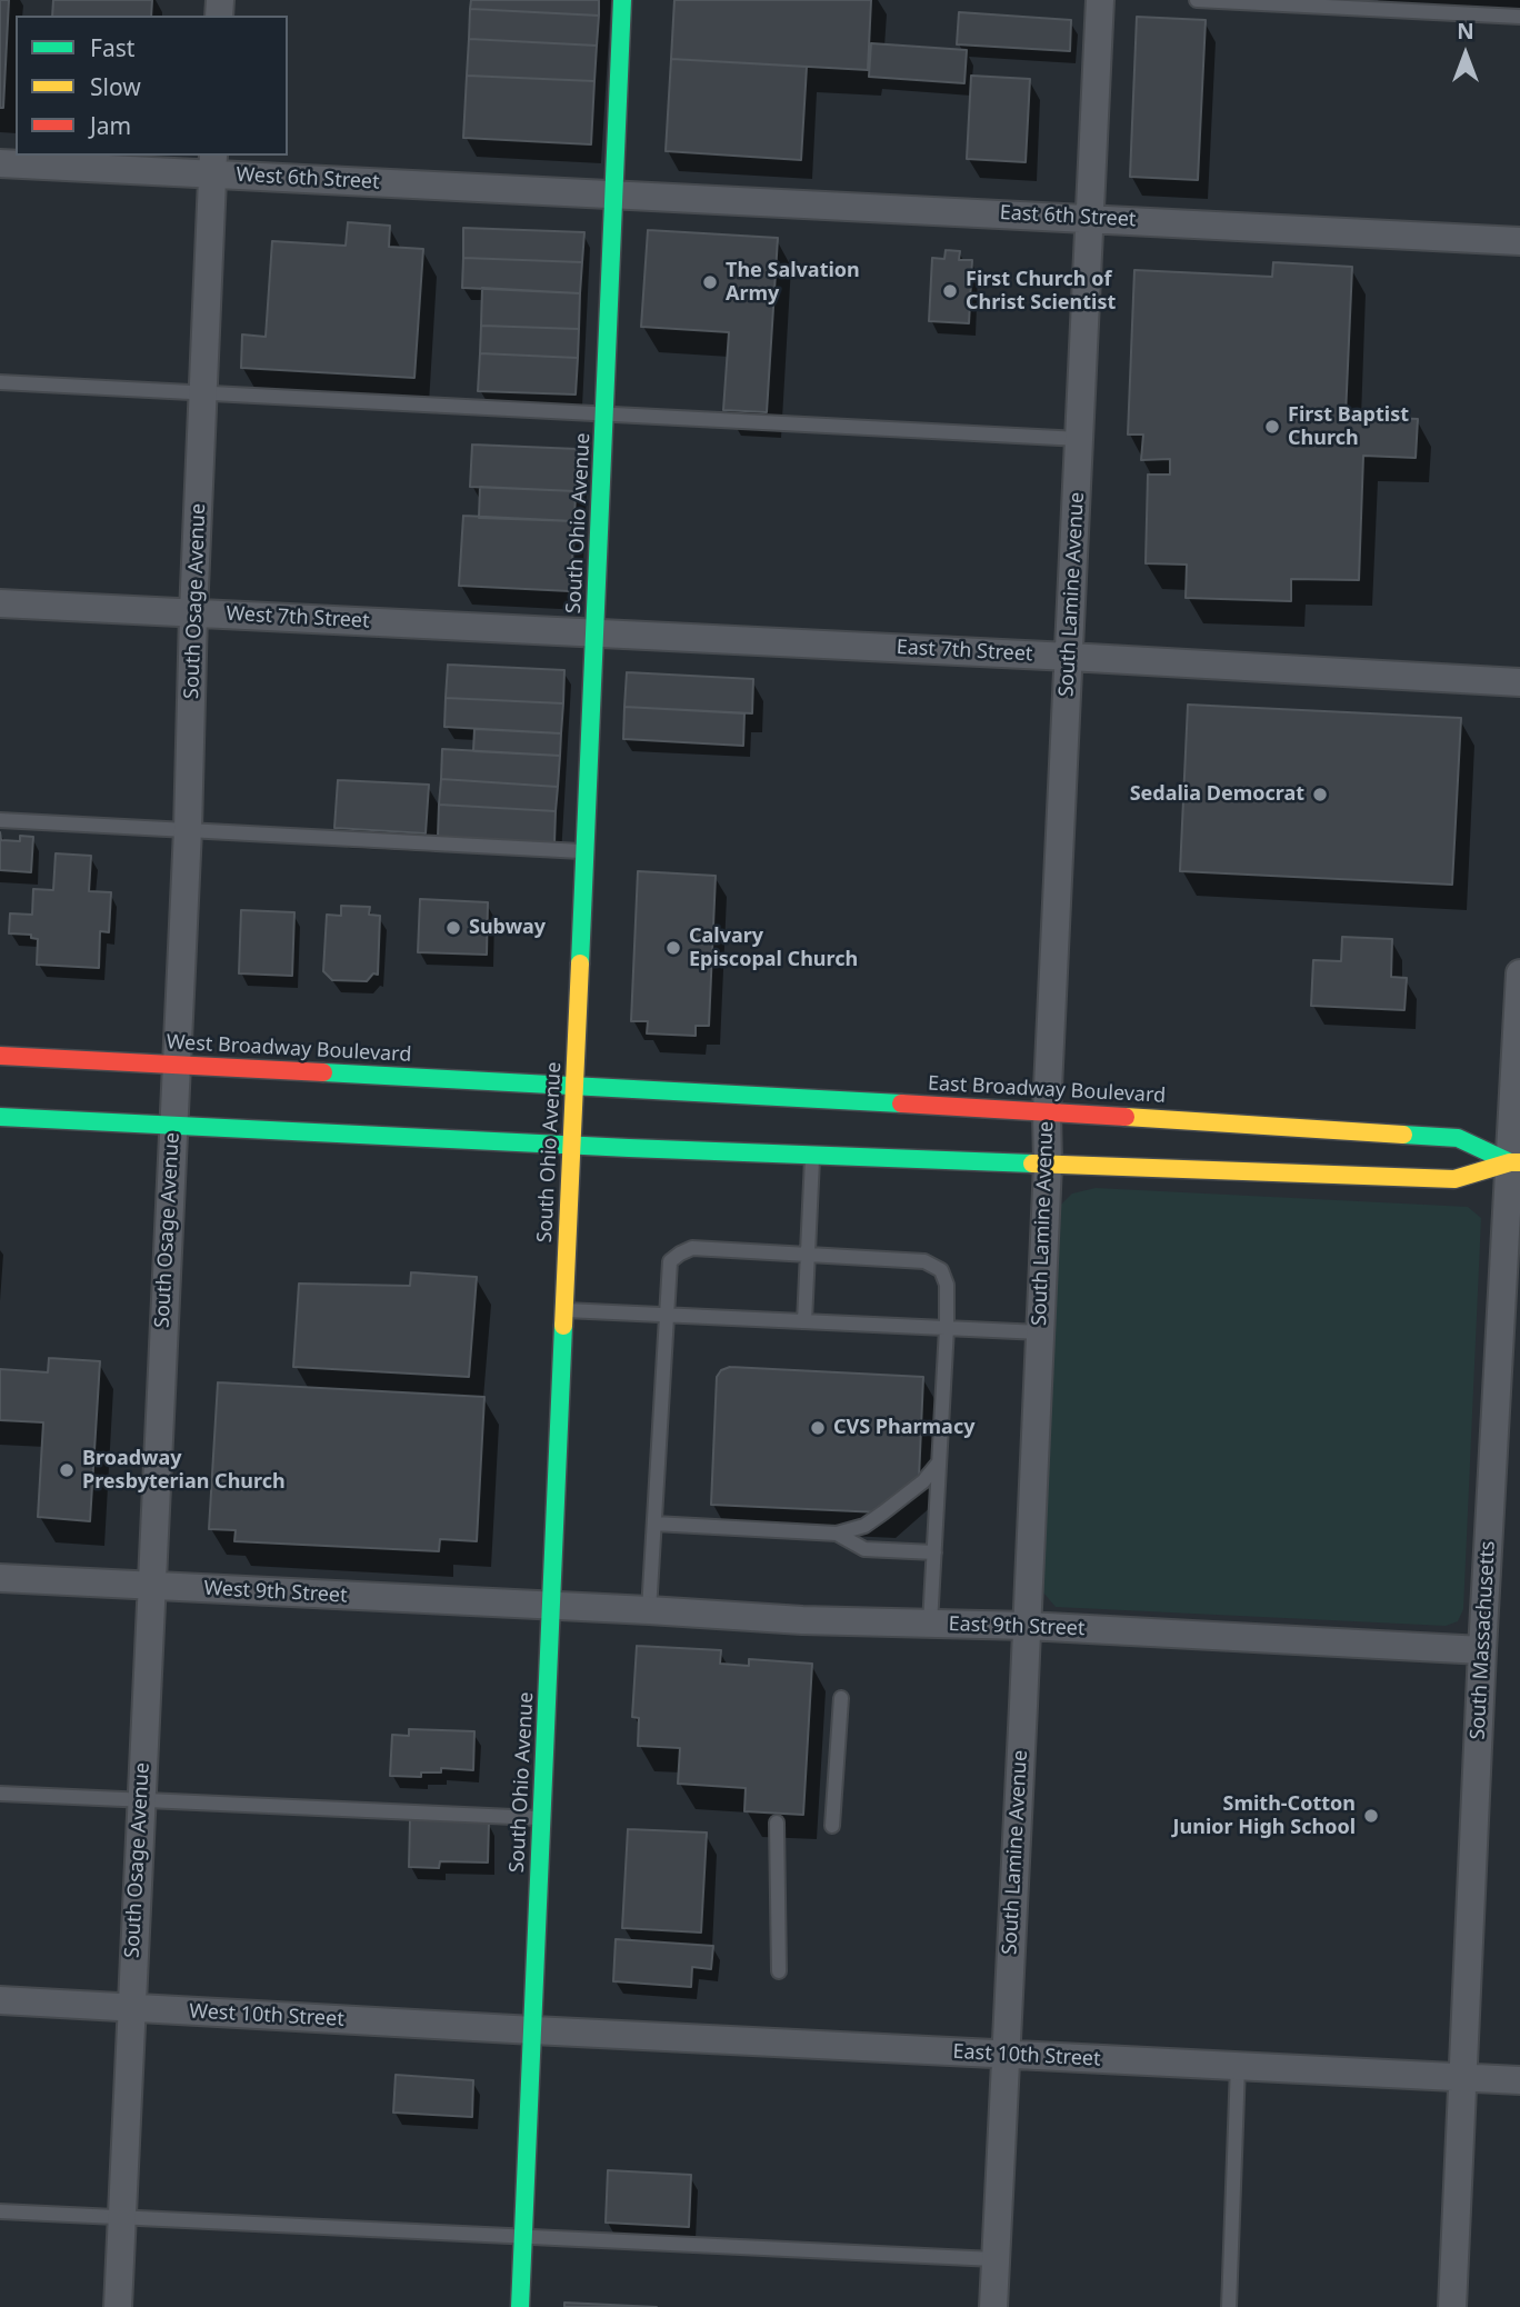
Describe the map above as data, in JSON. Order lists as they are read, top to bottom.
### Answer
{
  "streets": {
    "main road": ["South Ohio Avenue", "West Broadway Boulevard", "East Broadway Boulevard"],
    "street": [
      "West 6th Street",
      "East 6th Street",
      "South Lamine Avenue",
      "South Osage Avenue",
      "West 7th Street",
      "East 7th Street",
      "West 9th Street",
      "East 9th Street",
      "South Massachusetts",
      "West 10th Street",
      "East 10th Street"
    ]
  },
  "crossings": [
    ["West 6th Street", "East 6th Street"],
    ["West 6th Street", "South Ohio Avenue"],
    ["West 6th Street", "South Osage Avenue"],
    ["East 6th Street", "South Ohio Avenue"],
    ["East 6th Street", "South Lamine Avenue"],
    ["South Ohio Avenue", "West 7th Street"],
    ["South Ohio Avenue", "East 7th Street"],
    ["South Ohio Avenue", "West Broadway Boulevard"],
    ["South Ohio Avenue", "East Broadway Boulevard"],
    ["South Ohio Avenue", "West 9th Street"],
    ["South Ohio Avenue", "East 9th Street"],
    ["South Ohio Avenue", "West 10th Street"],
    ["South Ohio Avenue", "East 10th Street"],
    ["South Lamine Avenue", "East 7th Street"],
    ["South Lamine Avenue", "East Broadway Boulevard"],
    ["South Lamine Avenue", "East 9th Street"],
    ["South Lamine Avenue", "East 10th Street"],
    ["South Osage Avenue", "West 7th Street"],
    ["South Osage Avenue", "West Broadway Boulevard"],
    ["South Osage Avenue", "West 9th Street"],
    ["South Osage Avenue", "West 10th Street"],
    ["West 7th Street", "East 7th Street"],
    ["West Broadway Boulevard", "East Broadway Boulevard"],
    ["East Broadway Boulevard", "South Massachusetts"],
    ["West 9th Street", "East 9th Street"],
    ["East 9th Street", "South Massachusetts"],
    ["South Massachusetts", "East 10th Street"],
    ["West 10th Street", "East 10th Street"]
  ],
  "places": [
    "The Salvation Army",
    "First Church of Christ Scientist",
    "First Baptist Church",
    "Sedalia Democrat",
    "Subway",
    "Calvary Episcopal Church",
    "CVS Pharmacy",
    "Broadway Presbyterian Church",
    "Smith-Cotton Junior High School"
  ],
  "legend": ["Fast", "Slow", "Jam"],
  "north": "top"
}
